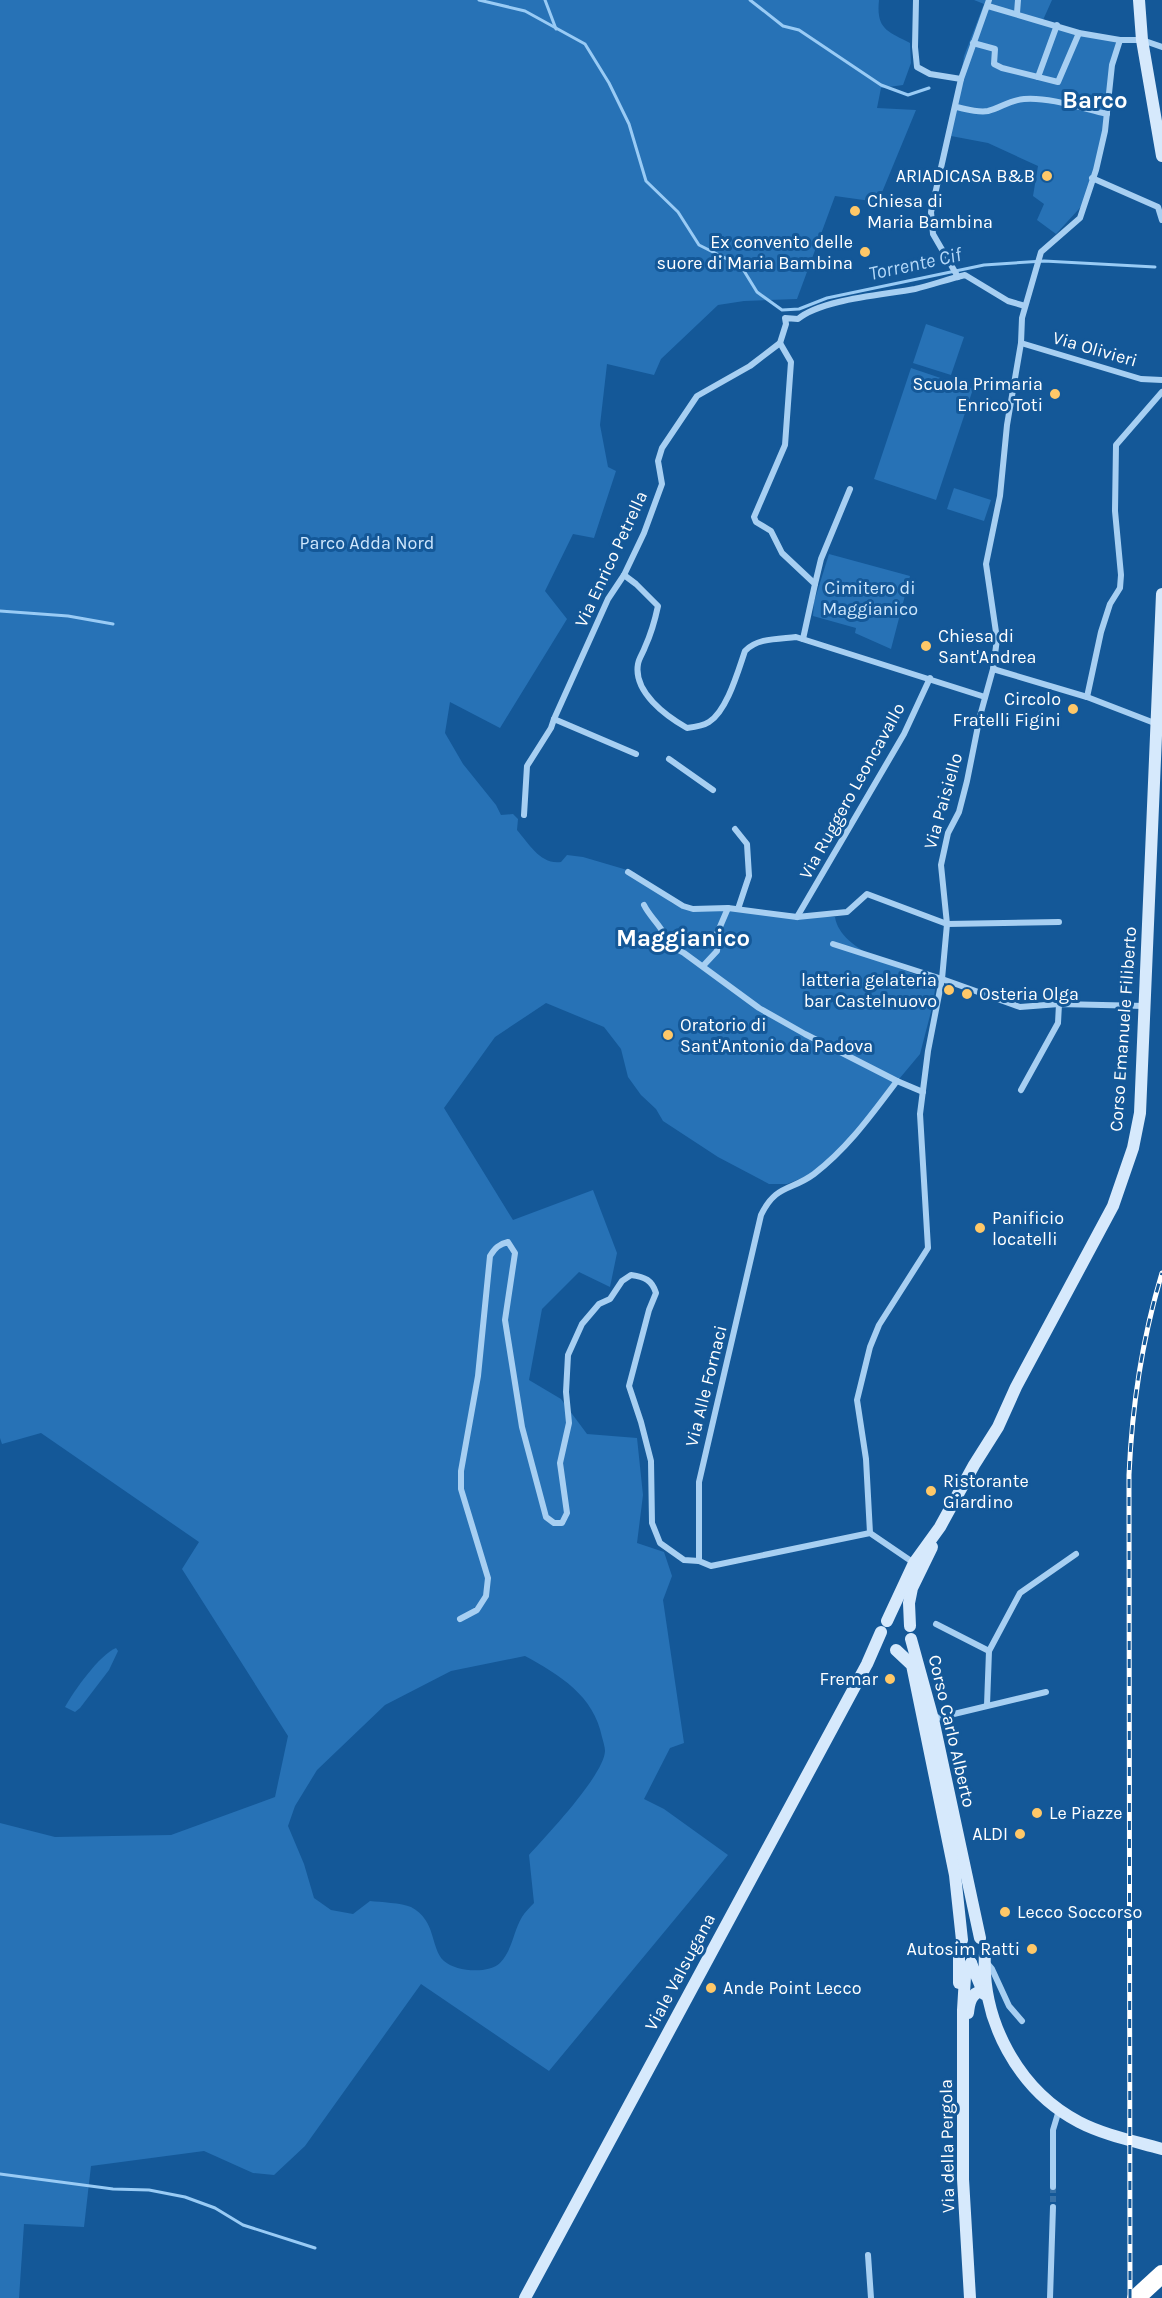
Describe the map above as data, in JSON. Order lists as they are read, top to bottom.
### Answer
{
  "streets": {
    "main road": [
      "Corso Emanuele Filiberto",
      "Corso Carlo Alberto",
      "Viale Valsugana",
      "Via della Pergola"
    ],
    "street": [
      "Via Olivieri",
      "Via Enrico Petrella",
      "Via Ruggero Leoncavallo",
      "Via Paisiello",
      "Via Alle Fornaci"
    ]
  },
  "crossings": [
    ["Via Olivieri", "Via Paisiello"],
    ["Corso Carlo Alberto", "Viale Valsugana"],
    ["Corso Carlo Alberto", "Via della Pergola"]
  ],
  "districts": ["Barco", "Maggianico"],
  "water": ["Torrente Cif"],
  "parks": ["Parco Adda Nord", "Cimitero di Maggianico"],
  "places": [
    "ARIADICASA B&B",
    "Chiesa di Maria Bambina",
    "Ex convento delle suore di Maria Bambina",
    "Scuola Primaria Enrico Toti",
    "Chiesa di Sant'Andrea",
    "Circolo Fratelli Figini",
    "latteria gelateria bar Castelnuovo",
    "Osteria Olga",
    "Oratorio di Sant'Antonio da Padova",
    "Panificio locatelli",
    "Ristorante Giardino",
    "Fremar",
    "Le Piazze",
    "ALDI",
    "Lecco Soccorso",
    "Autosim Ratti",
    "Ande Point Lecco"
  ]
}
